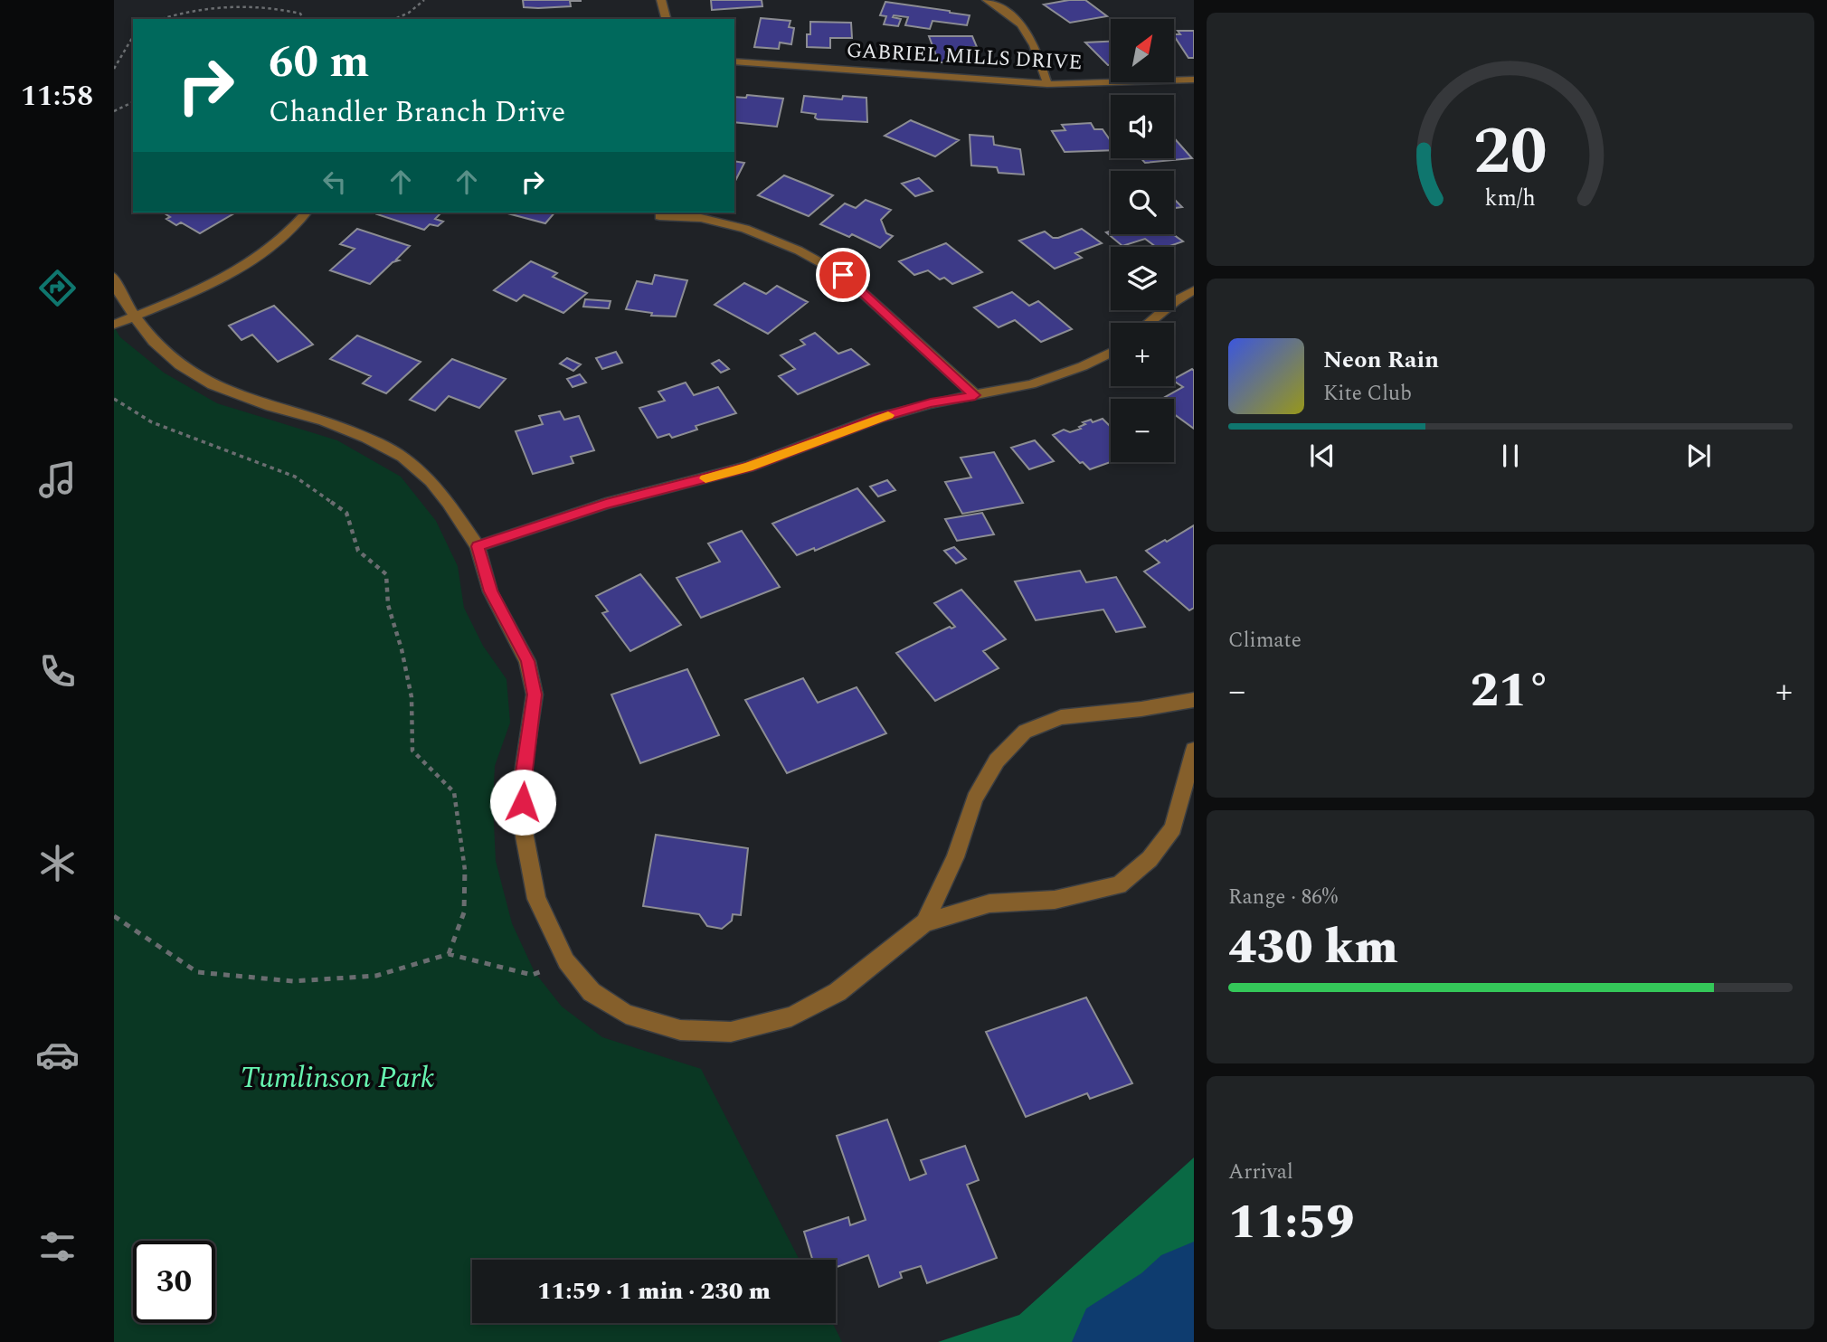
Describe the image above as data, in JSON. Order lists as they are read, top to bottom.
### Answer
{
  "streets": {
    "street": ["GABRIEL MILLS DRIVE"]
  },
  "parks": ["Tumlinson Park"],
  "north": "top right",
  "page": {
    "tabs": "11:58",
    "map_buttons": ["+", "−"],
    "turn": ["60 m", "Chandler Branch Drive"],
    "song": ["Neon Rain", "Kite Club"],
    "tile": [
      "Climate",
      ["Range · 86%", "430 km"],
      ["Arrival", "11:59"]
    ],
    "heat": ["−", "21°", "+"],
    "limit": "30",
    "trip": "11:59 · 1 min · 230 m",
    "gauge": ["20", "km/h"]
  }
}
